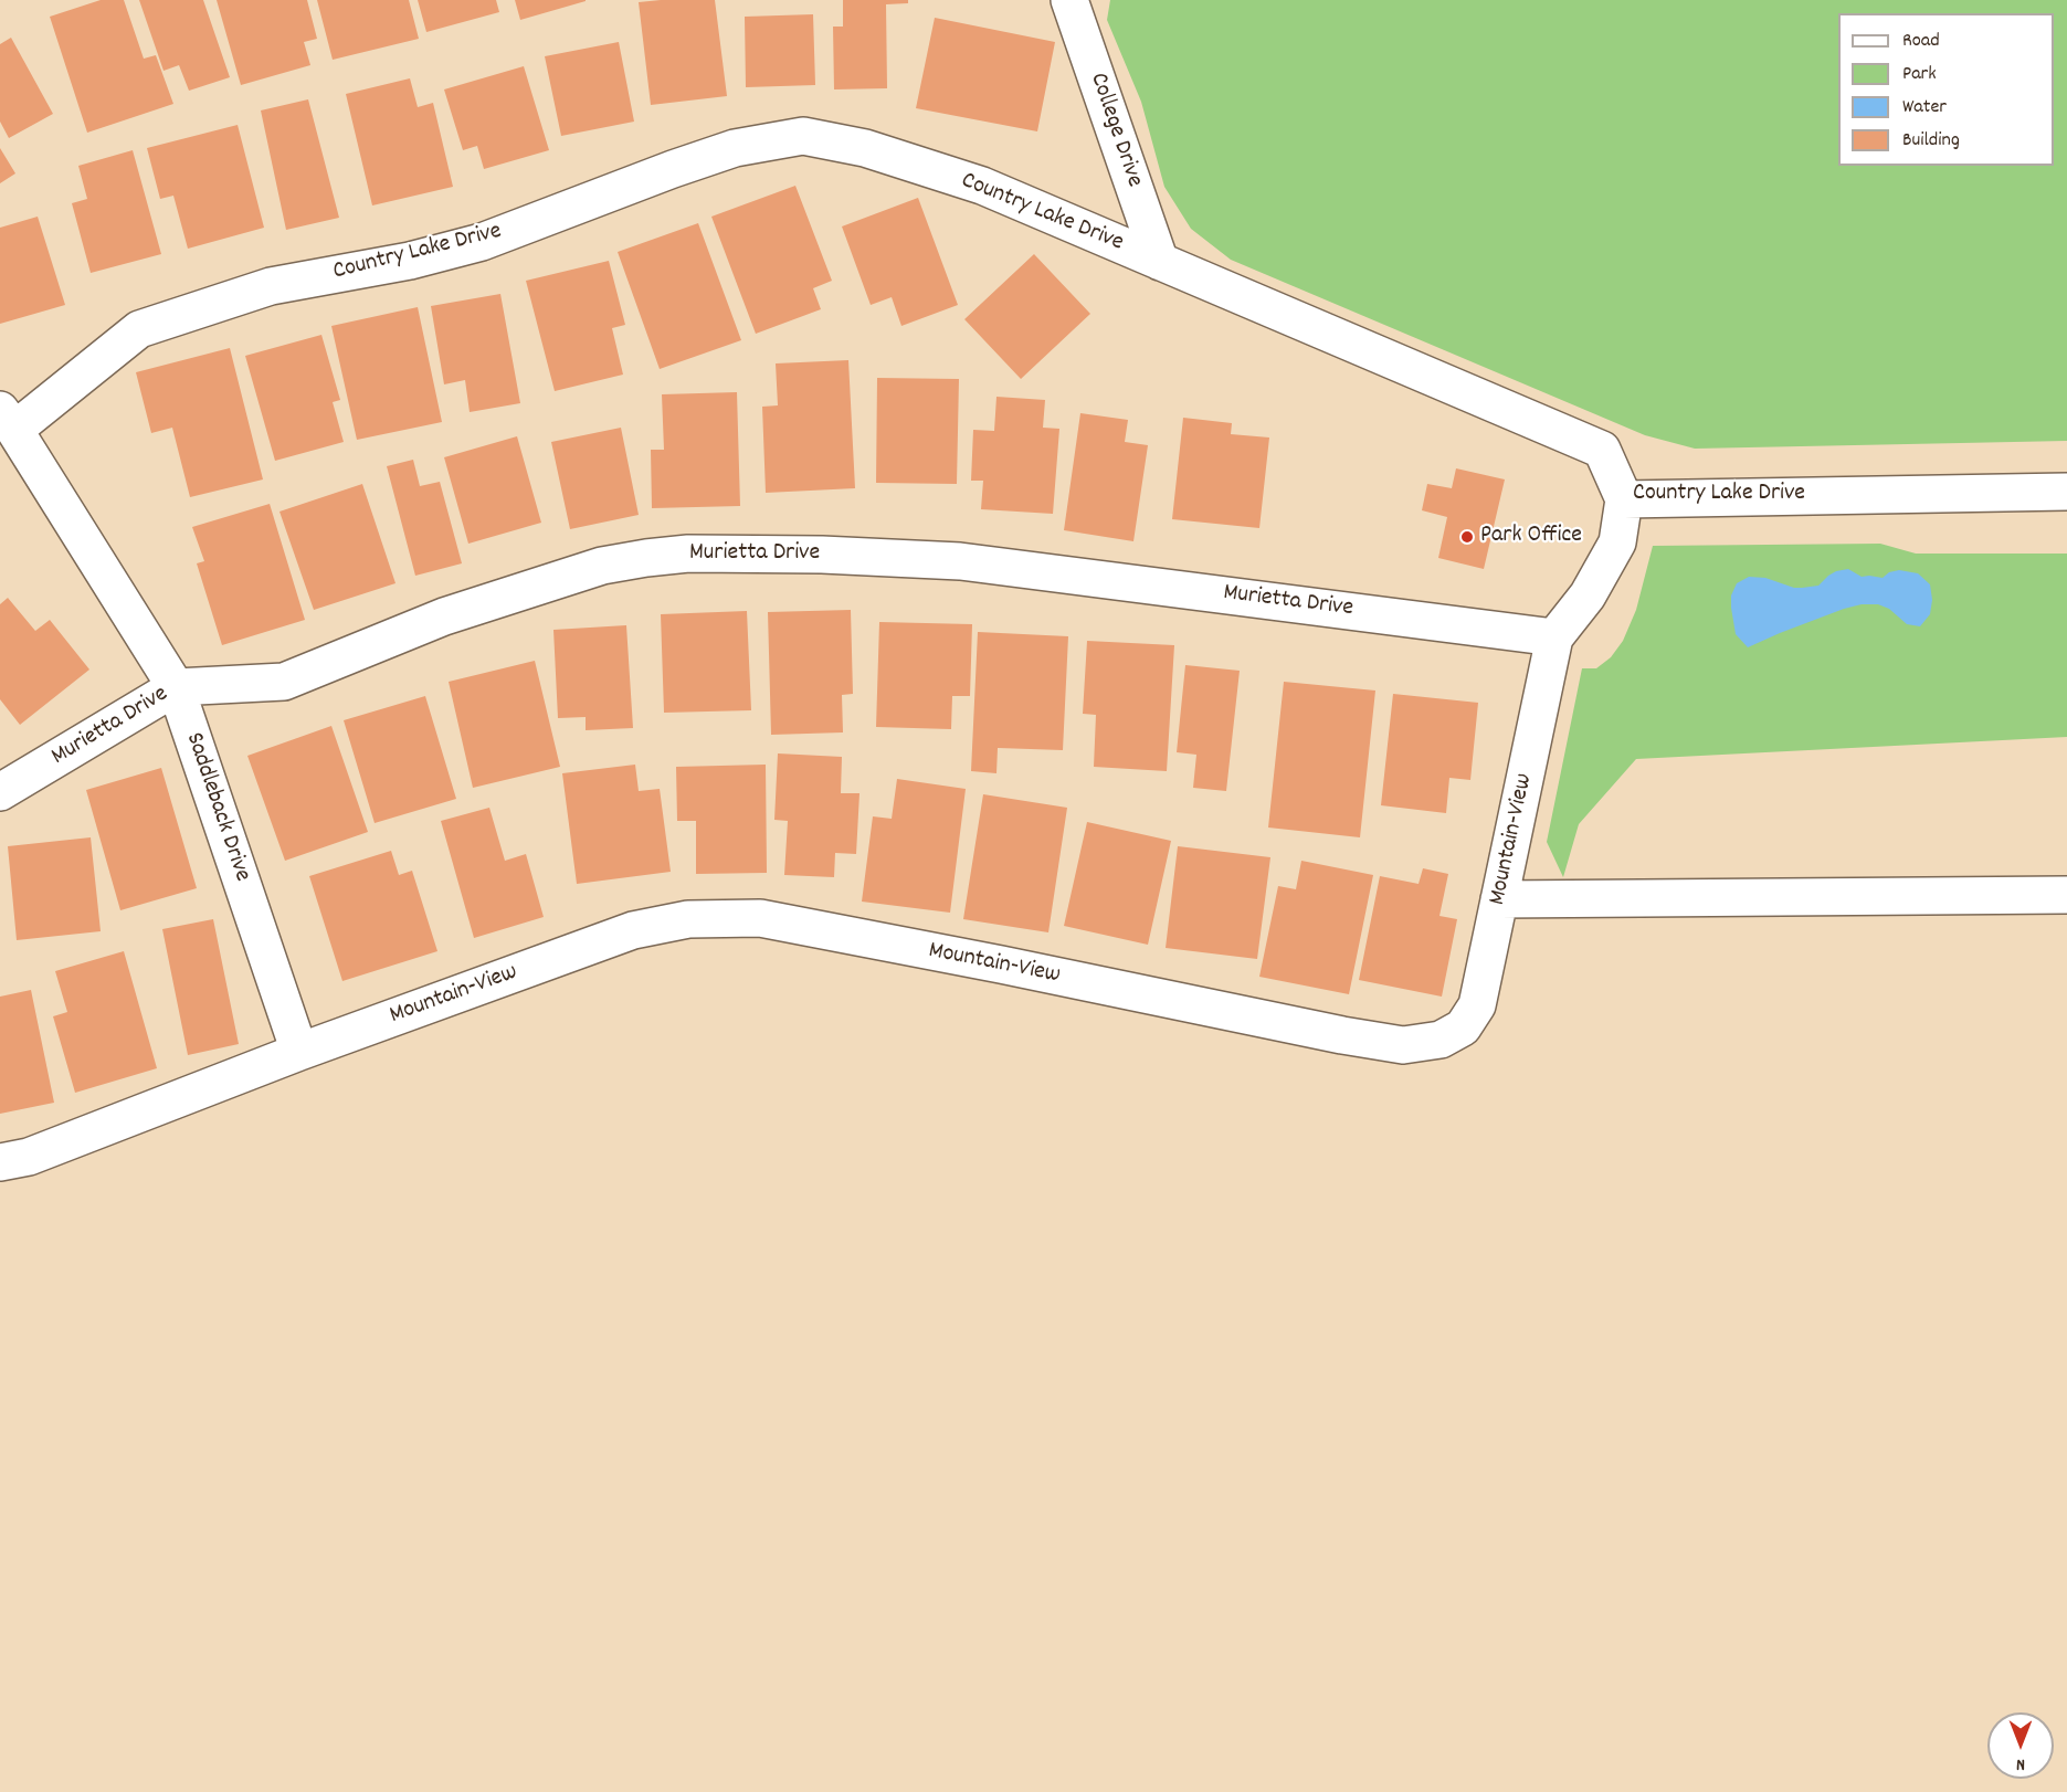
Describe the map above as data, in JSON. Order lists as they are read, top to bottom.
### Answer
{
  "streets": {
    "lane": [
      "College Drive",
      "Country Lake Drive",
      "Murietta Drive",
      "Saddleback Drive",
      "Mountain-View"
    ]
  },
  "crossings": [
    ["College Drive", "Country Lake Drive"],
    ["Country Lake Drive", "Saddleback Drive"],
    ["Country Lake Drive", "Mountain-View"],
    ["Murietta Drive", "Saddleback Drive"],
    ["Murietta Drive", "Mountain-View"],
    ["Saddleback Drive", "Mountain-View"]
  ],
  "places": ["Park Office"],
  "legend": [
    "Road",
    "Park",
    "Water",
    "Building"
  ],
  "north": "bottom"
}
